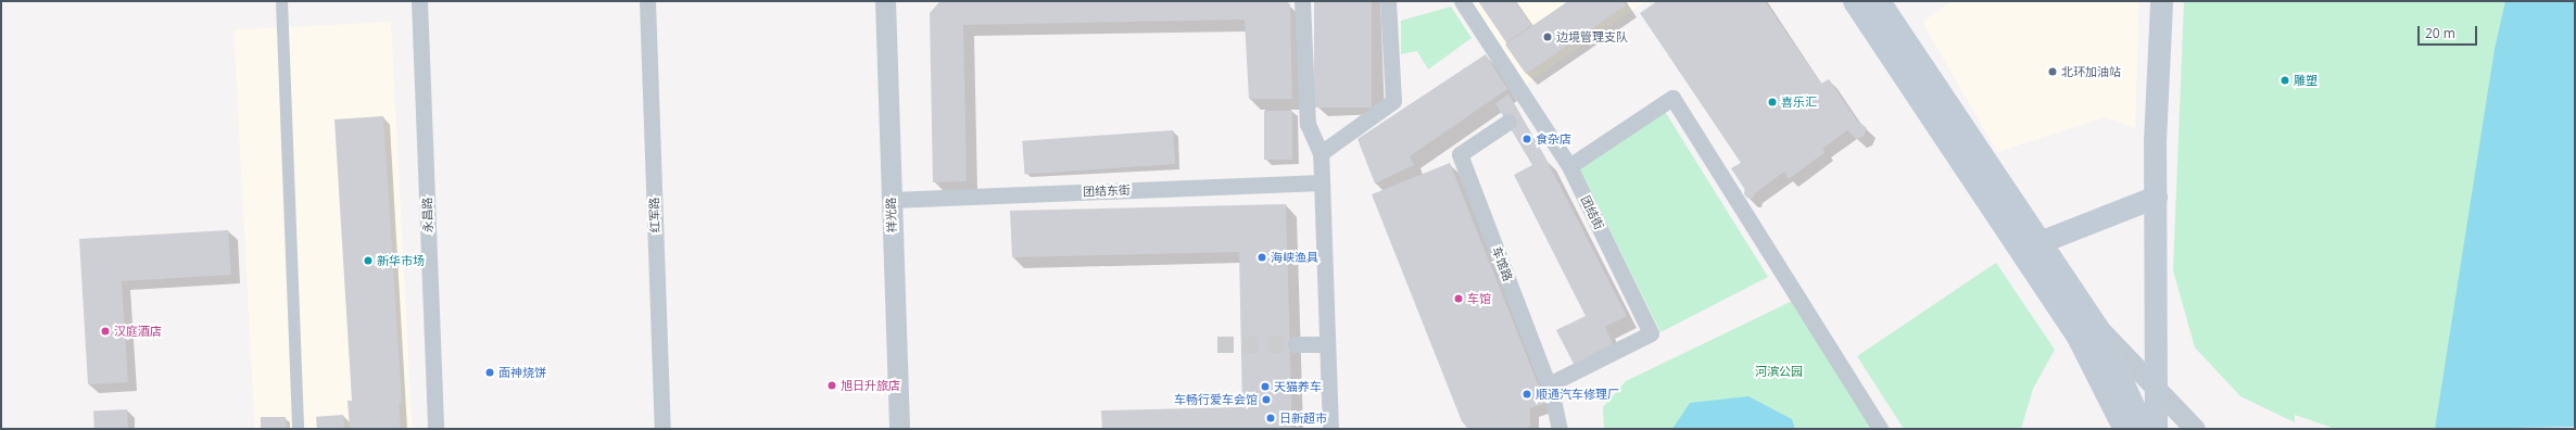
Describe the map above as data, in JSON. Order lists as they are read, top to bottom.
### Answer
{
  "streets": {
    "street": [
      "团结东街",
      "团结街",
      "永昌路",
      "红军路",
      "祥光路",
      "车馆路"
    ]
  },
  "crossings": [
    ["团结东街", "祥光路"],
    ["团结街", "车馆路"]
  ],
  "parks": ["河滨公园"],
  "places": [
    "边境管理支队",
    "北环加油站",
    "雕塑",
    "喜乐汇",
    "食杂店",
    "海峡渔具",
    "新华市场",
    "车馆",
    "汉庭酒店",
    "面神烧饼",
    "旭日升旅店",
    "天猫养车",
    "顺通汽车修理厂",
    "车畅行爱车会馆",
    "日新超市"
  ],
  "scale_bar": "20 m"
}
